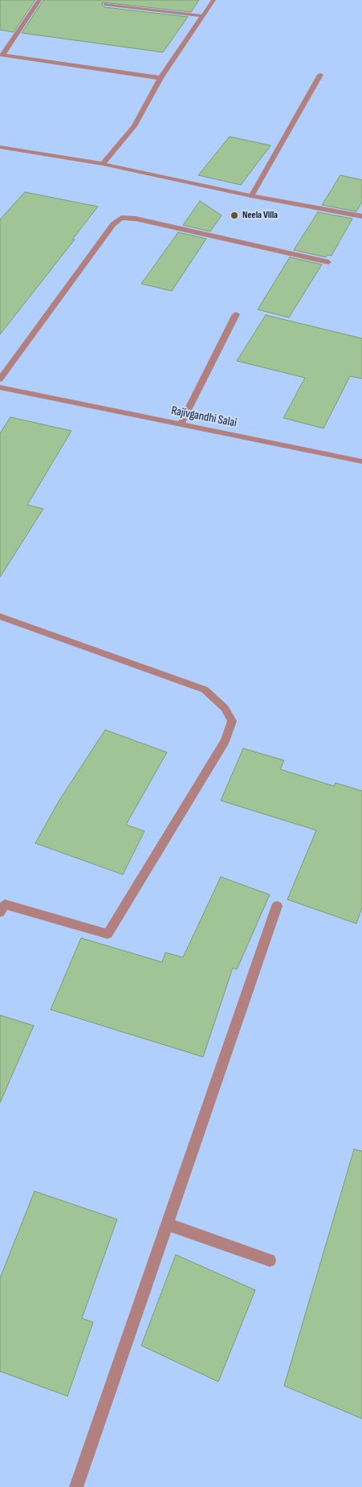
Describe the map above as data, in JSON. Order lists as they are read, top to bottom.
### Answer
{
  "streets": {
    "street": ["Rajivgandhi Salai"]
  },
  "places": ["Neela Villa"]
}
